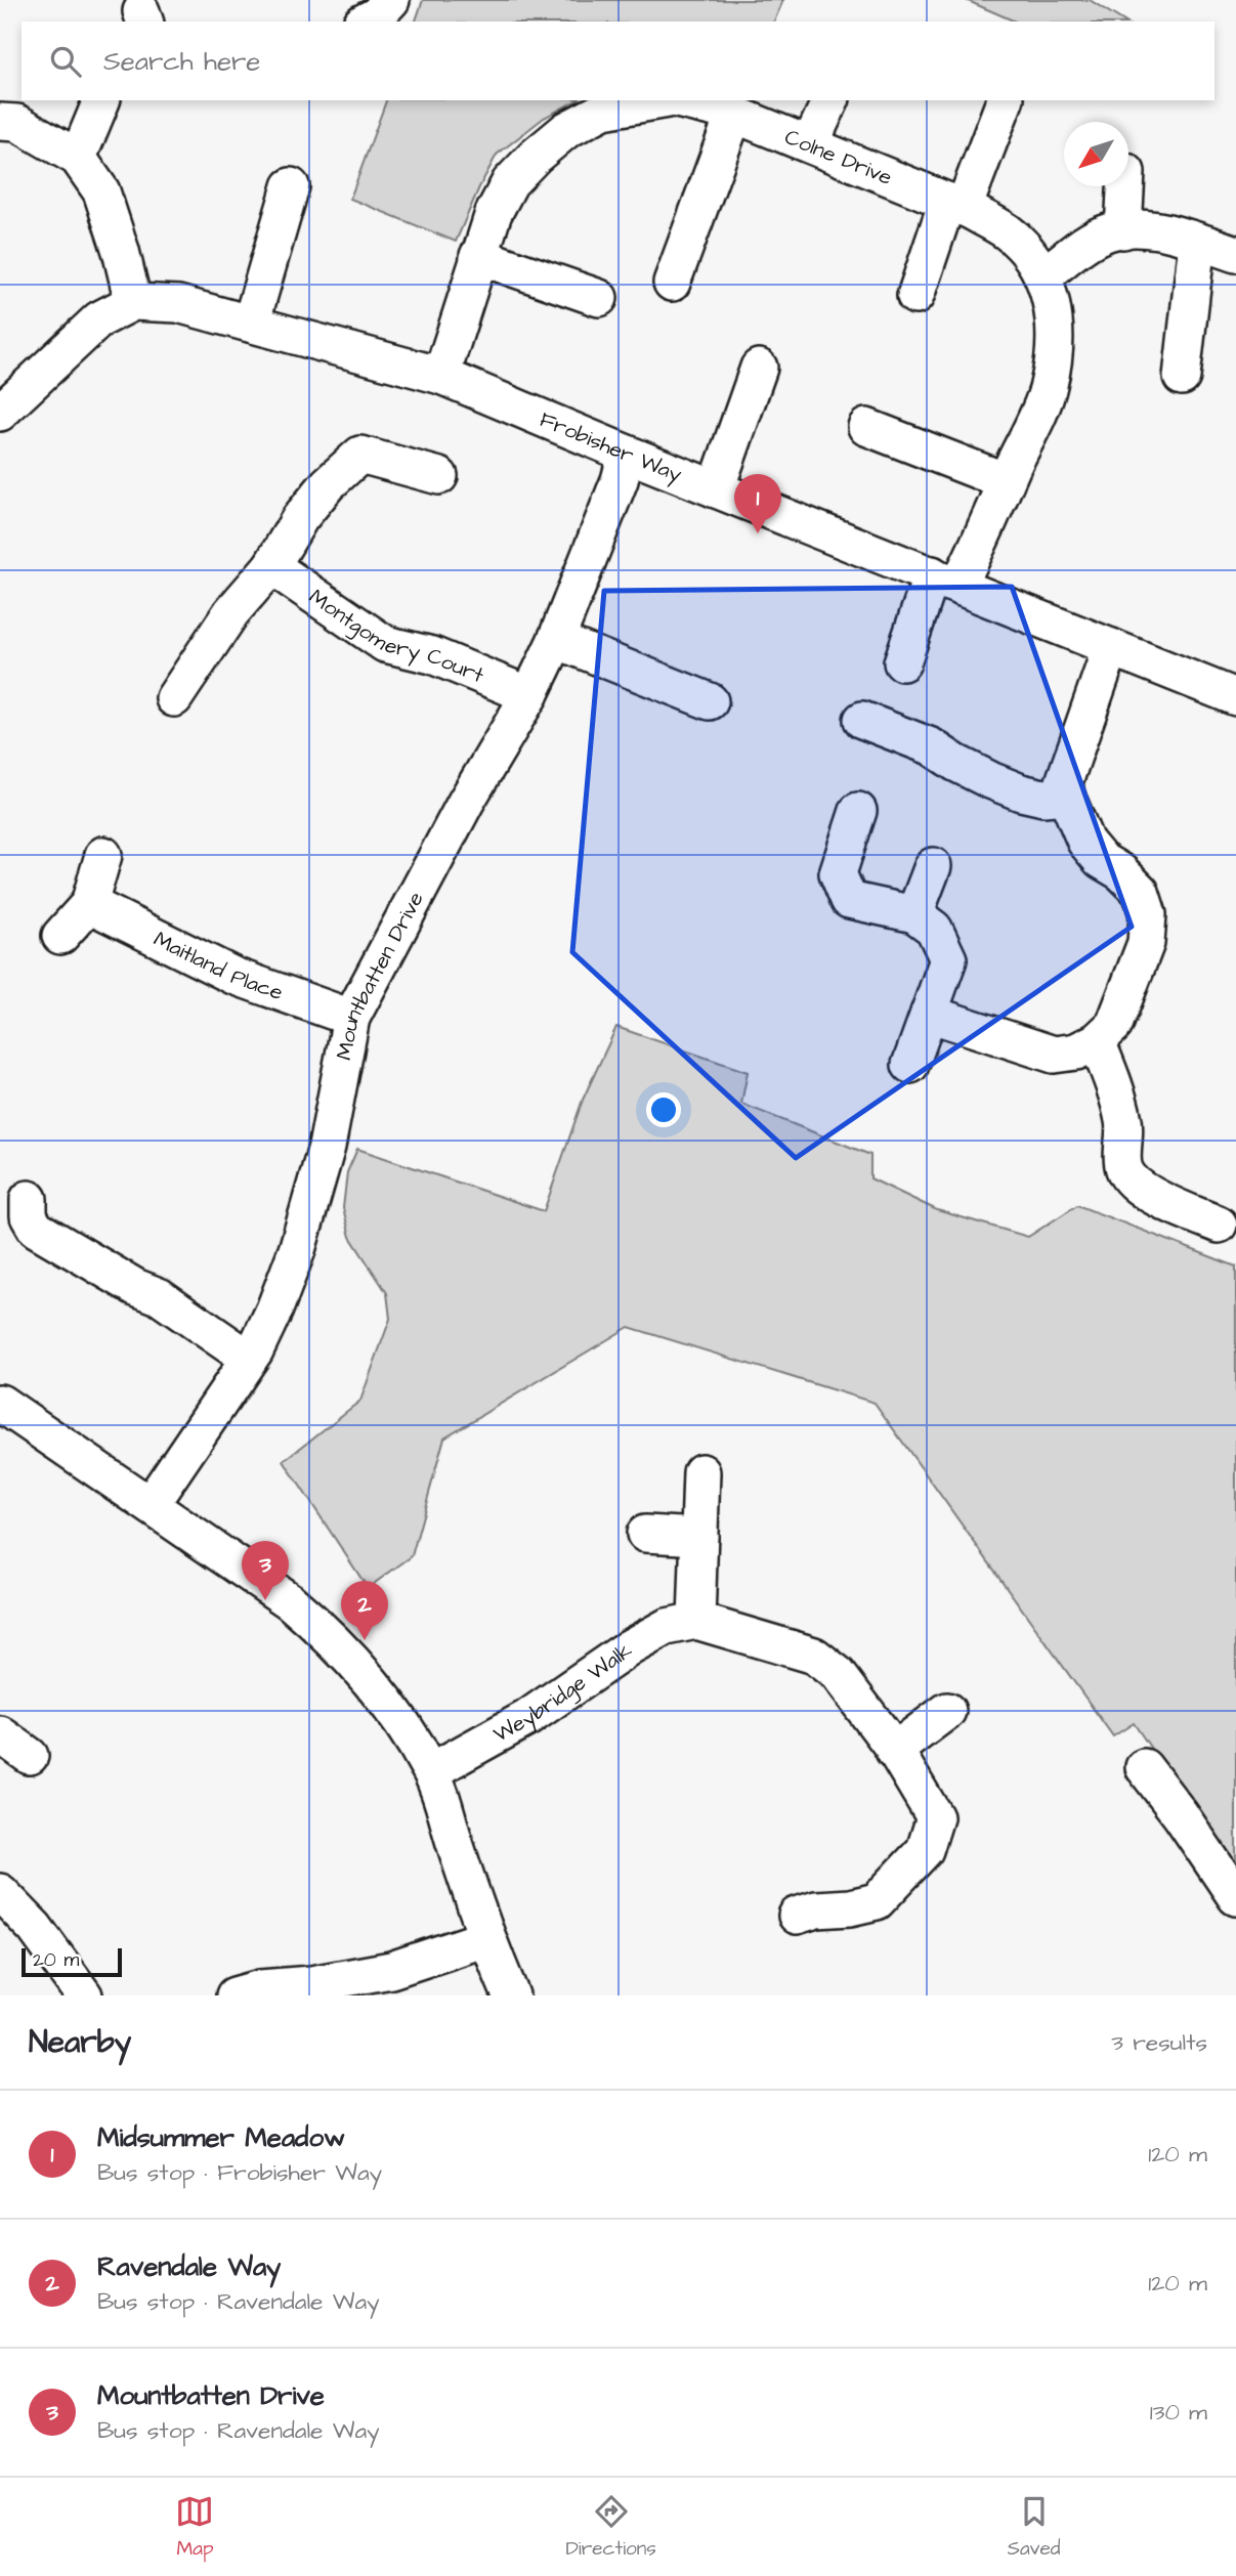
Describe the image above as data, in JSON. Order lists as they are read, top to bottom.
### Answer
{
  "streets": {
    "street": [
      "Colne Drive",
      "Frobisher Way",
      "Montgomery Court",
      "Maitland Place",
      "Mountbatten Drive",
      "Weybridge Walk"
    ]
  },
  "crossings": [
    ["Colne Drive", "Frobisher Way"],
    ["Frobisher Way", "Mountbatten Drive"],
    ["Montgomery Court", "Mountbatten Drive"],
    ["Maitland Place", "Mountbatten Drive"]
  ],
  "scale_bar": "20 m",
  "north": "bottom left",
  "page": {
    "search": "Search here",
    "pins": ["1", "3", "2"],
    "scale": "20 m",
    "heading": ["Nearby", "3 results"],
    "list": [
      {
        "mark": "1",
        "name": "Midsummer Meadow",
        "note": "Bus stop · Frobisher Way",
        "value": "120 m"
      },
      {
        "mark": "2",
        "name": "Ravendale Way",
        "note": "Bus stop · Ravendale Way",
        "value": "120 m"
      },
      {
        "mark": "3",
        "name": "Mountbatten Drive",
        "note": "Bus stop · Ravendale Way",
        "value": "130 m"
      }
    ],
    "nav": ["Map", "Directions", "Saved"]
  }
}
